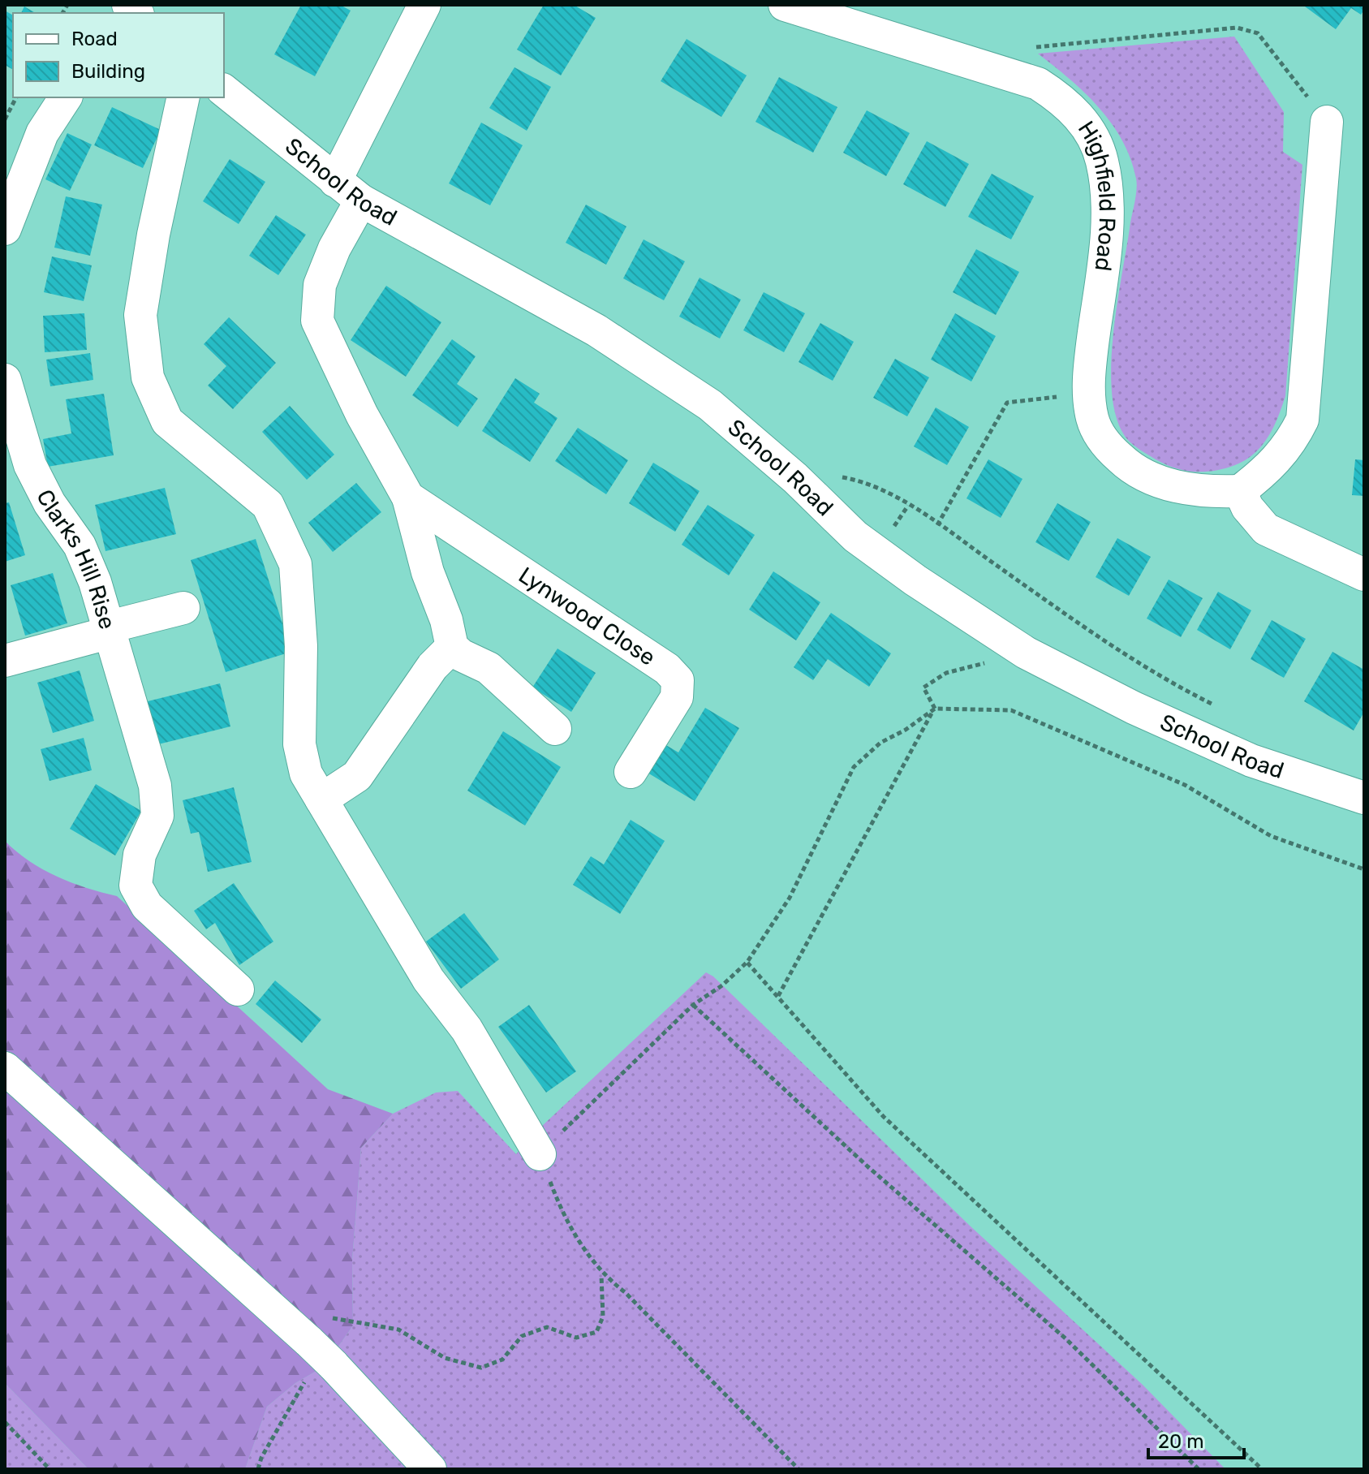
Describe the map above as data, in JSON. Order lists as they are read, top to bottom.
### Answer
{
  "streets": {
    "street": [
      "School Road",
      "Highfield Road",
      "Clarks Hill Rise",
      "Lynwood Close"
    ]
  },
  "crossings": [
    ["School Road", "Lynwood Close"]
  ],
  "legend": ["Road", "Building"],
  "scale_bar": "20 m"
}
